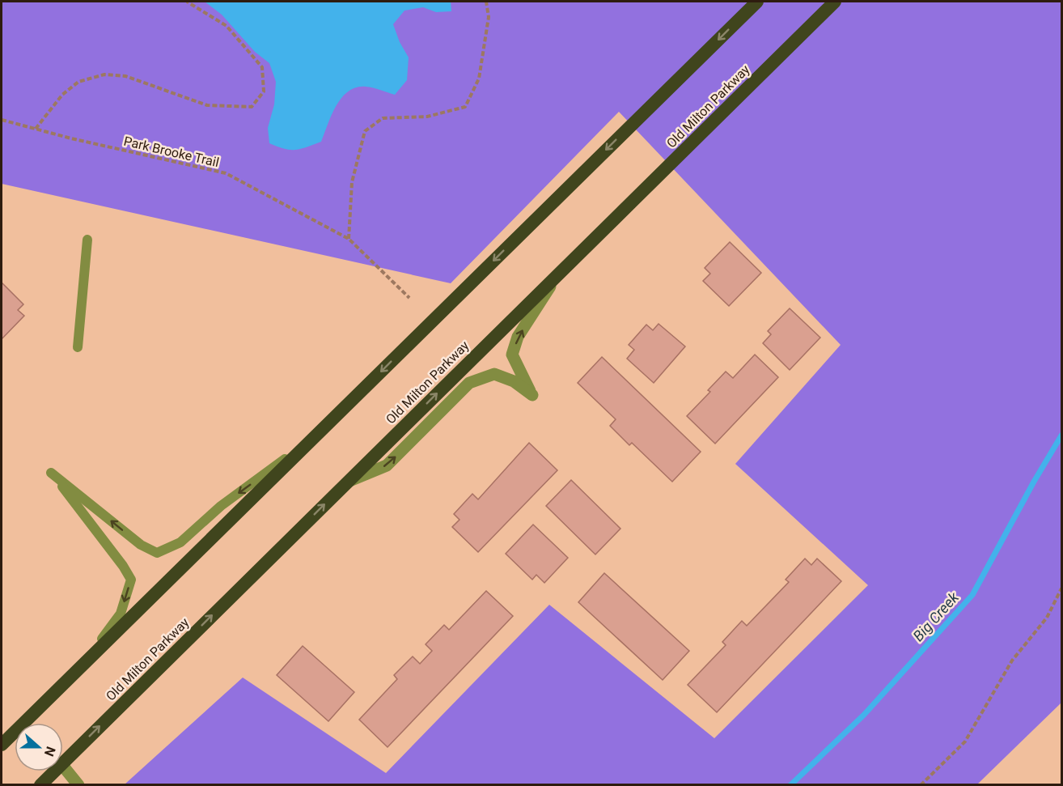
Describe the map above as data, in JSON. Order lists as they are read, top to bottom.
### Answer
{
  "streets": {
    "highway": ["Old Milton Parkway"],
    "path": ["Park Brooke Trail"]
  },
  "water": ["Big Creek"],
  "north": "right"
}
